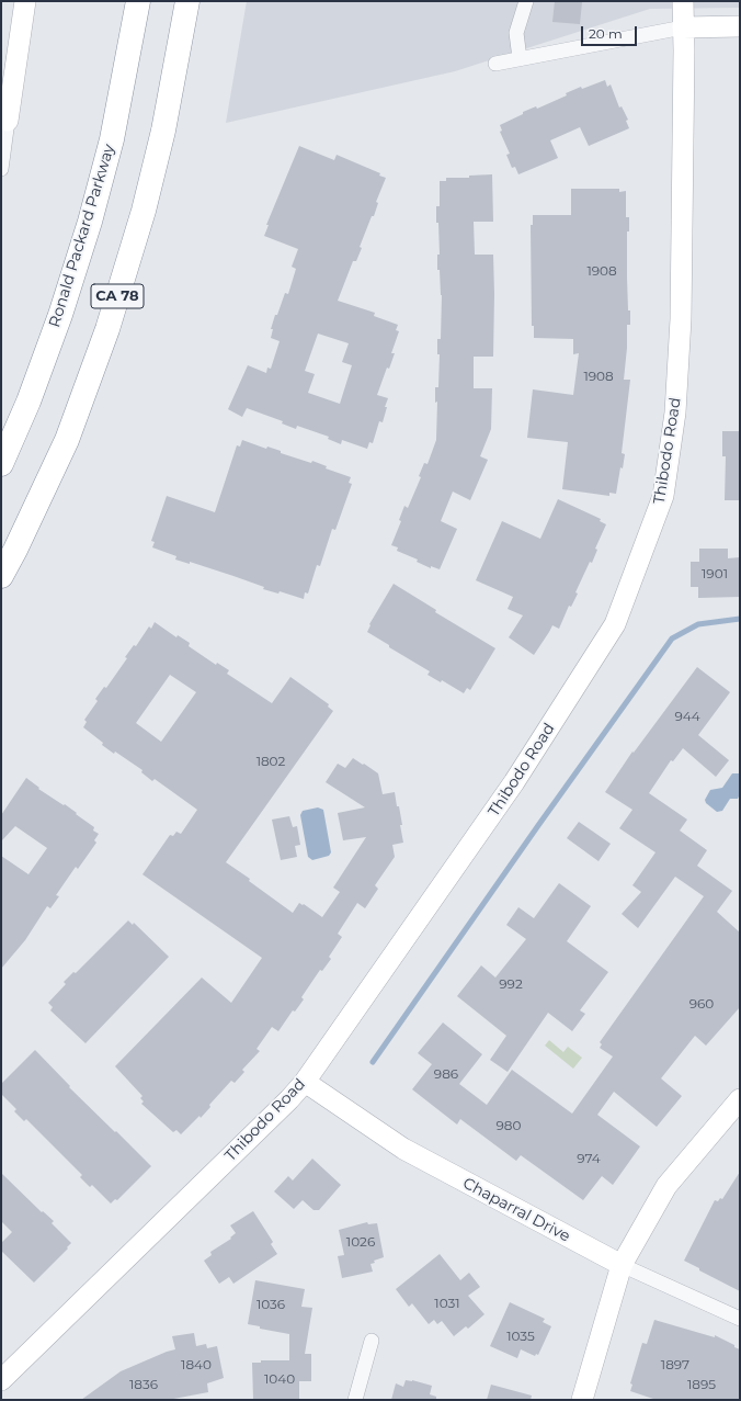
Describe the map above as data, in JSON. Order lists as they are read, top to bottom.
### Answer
{
  "streets": {
    "highway": ["Ronald Packard Parkway", "CA 78"],
    "street": ["Thibodo Road", "Chaparral Drive"]
  },
  "crossings": [
    ["Thibodo Road", "Chaparral Drive"]
  ],
  "house_numbers": [
    "1908",
    "1908",
    "1901",
    "944",
    "1802",
    "992",
    "960",
    "986",
    "980",
    "974",
    "1026",
    "1031",
    "1036",
    "1035",
    "1840",
    "1897",
    "1040",
    "1836",
    "1895"
  ],
  "scale_bar": "20 m"
}
